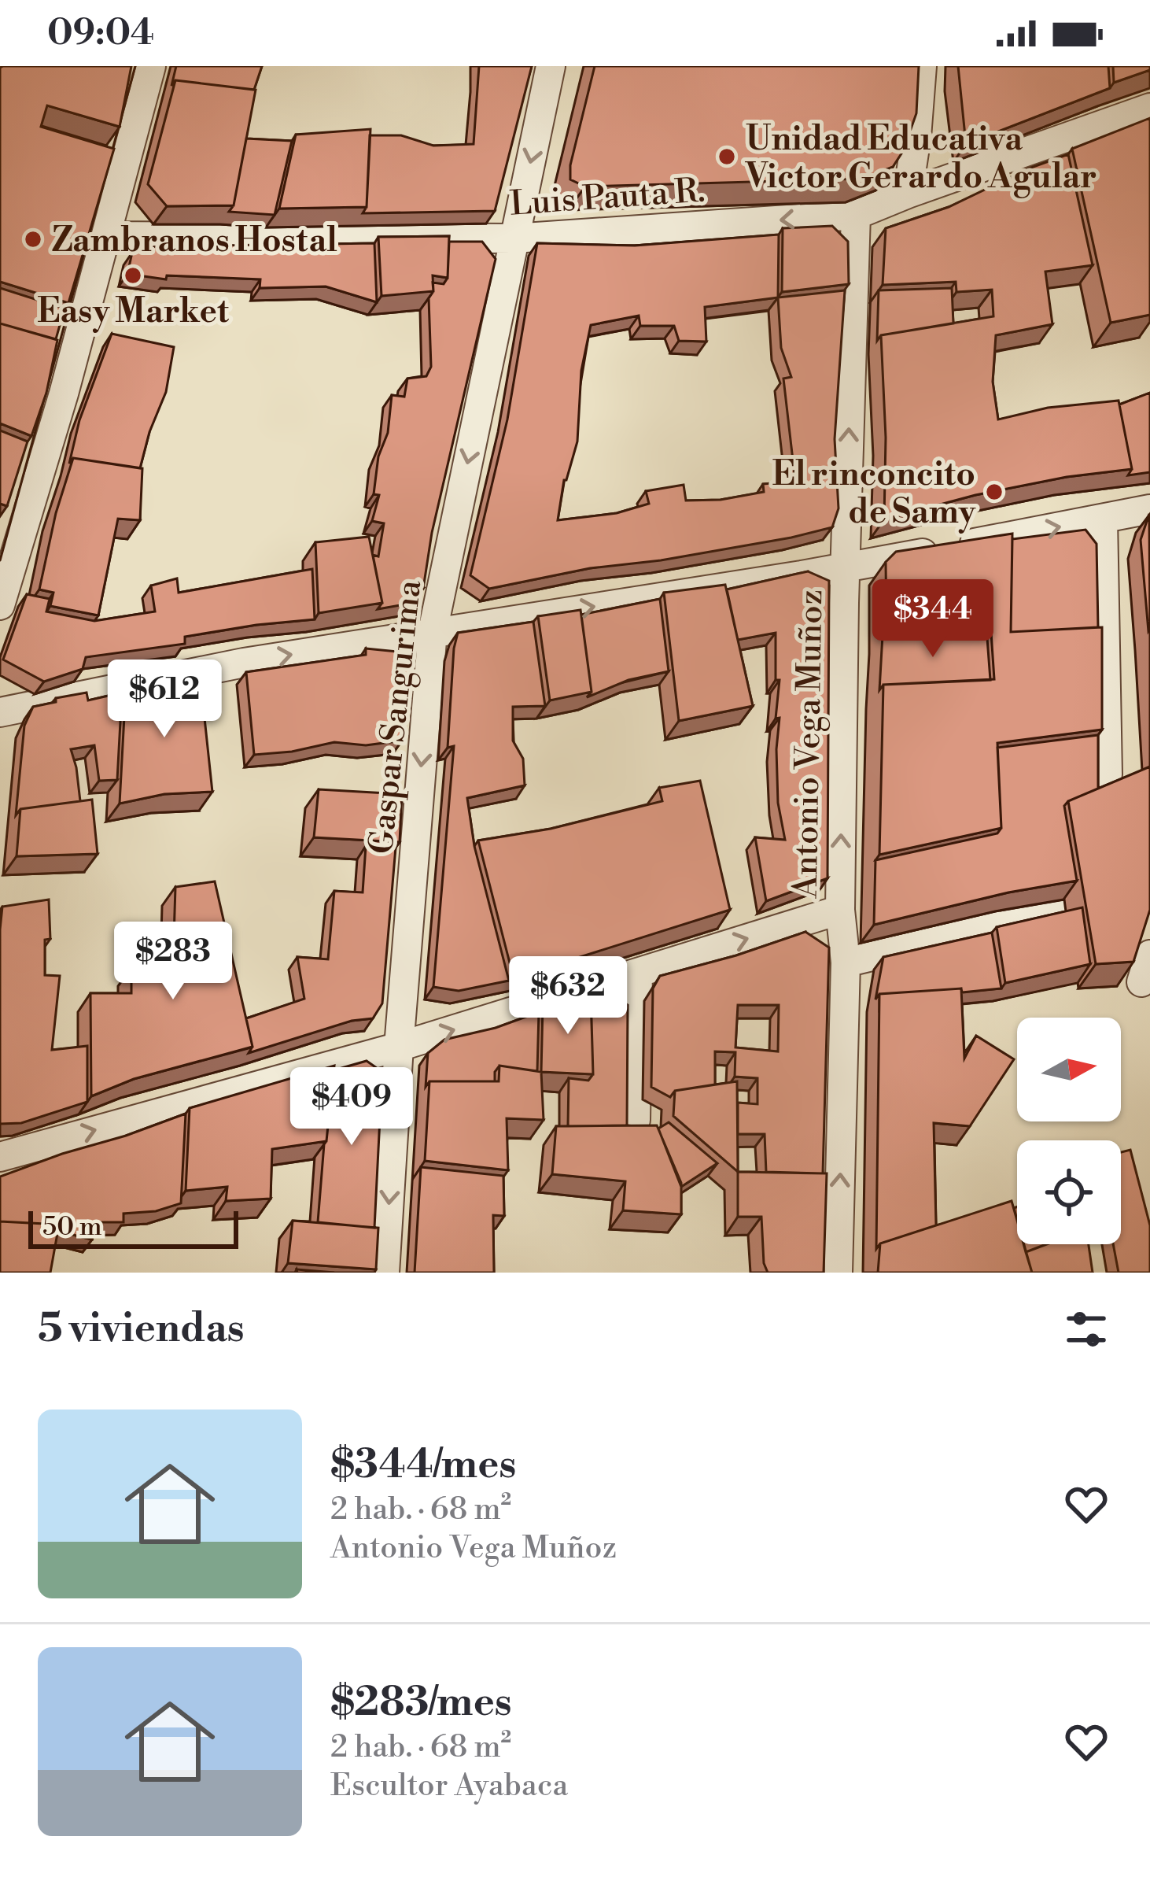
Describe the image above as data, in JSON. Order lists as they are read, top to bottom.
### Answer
{
  "streets": {
    "street": ["Luis Pauta R.", "Gaspar Sangurima", "Antonio Vega Muñoz"]
  },
  "crossings": [
    ["Luis Pauta R.", "Gaspar Sangurima"],
    ["Luis Pauta R.", "Antonio Vega Muñoz"]
  ],
  "one_way": ["Gaspar Sangurima", "Antonio Vega Muñoz"],
  "places": [
    "Unidad Educativa Victor Gerardo Agular",
    "Zambranos Hostal",
    "Easy Market",
    "El rinconcito de Samy"
  ],
  "scale_bar": "50 m",
  "north": "right",
  "page": {
    "status": "09:04",
    "price": [
      "$344",
      "$612",
      "$283",
      "$632",
      "$409"
    ],
    "scale": "50 m",
    "heading": "5 viviendas",
    "list": [
      {
        "name": "$344/mes",
        "note": "2 hab. · 68 m² · Antonio Vega Muñoz"
      },
      {
        "name": "$283/mes",
        "note": "2 hab. · 68 m² · Escultor Ayabaca"
      }
    ]
  }
}
